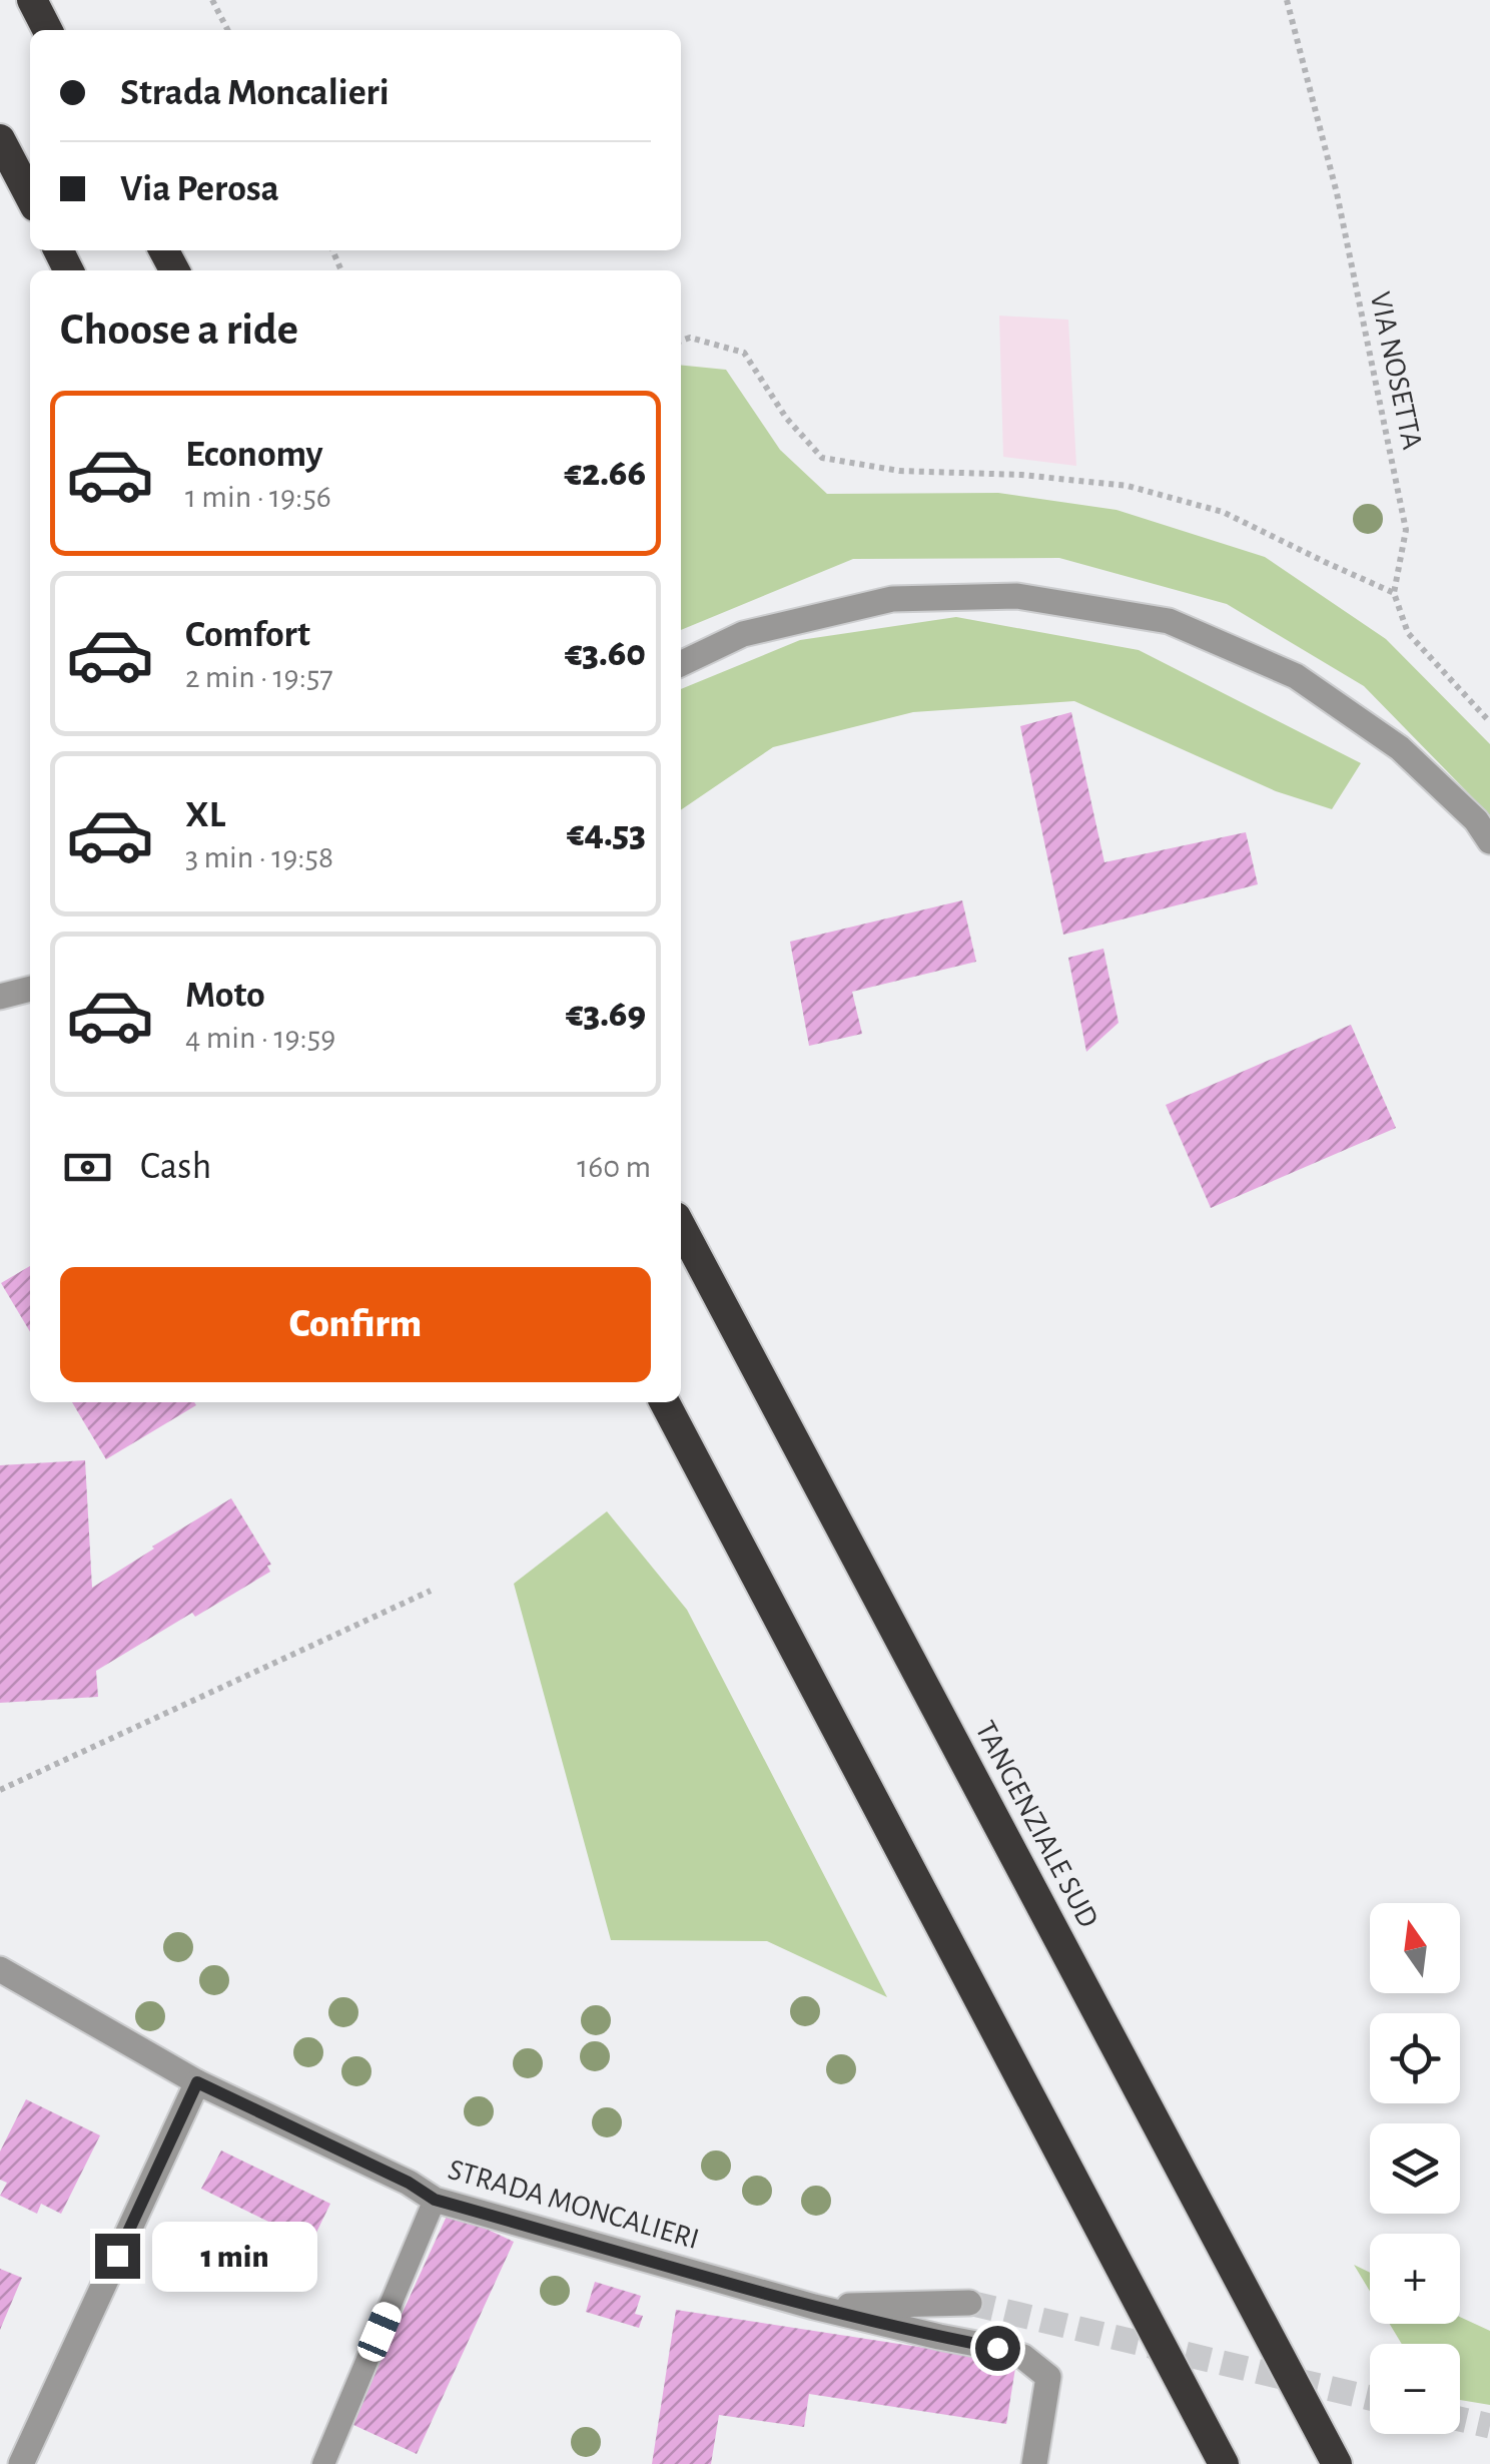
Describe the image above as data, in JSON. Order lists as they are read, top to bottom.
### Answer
{
  "streets": {
    "highway": ["TANGENZIALE SUD"],
    "street": ["STRADA MONCALIERI"],
    "path": ["VIA NOSETTA"]
  },
  "north": "top",
  "page": {
    "banner": ["Strada Moncalieri", "Via Perosa"],
    "heading": "Choose a ride",
    "list": [
      {
        "name": "Economy",
        "note": "1 min · 19:56",
        "value": "€2.66"
      },
      {
        "name": "Comfort",
        "note": "2 min · 19:57",
        "value": "€3.60"
      },
      {
        "name": "XL",
        "note": "3 min · 19:58",
        "value": "€4.53"
      },
      {
        "name": "Moto",
        "note": "4 min · 19:59",
        "value": "€3.69"
      }
    ],
    "pay": ["Cash", "160 m"],
    "buttons": "Confirm",
    "map_buttons": ["+", "−"],
    "bubble": "1 min"
  }
}
